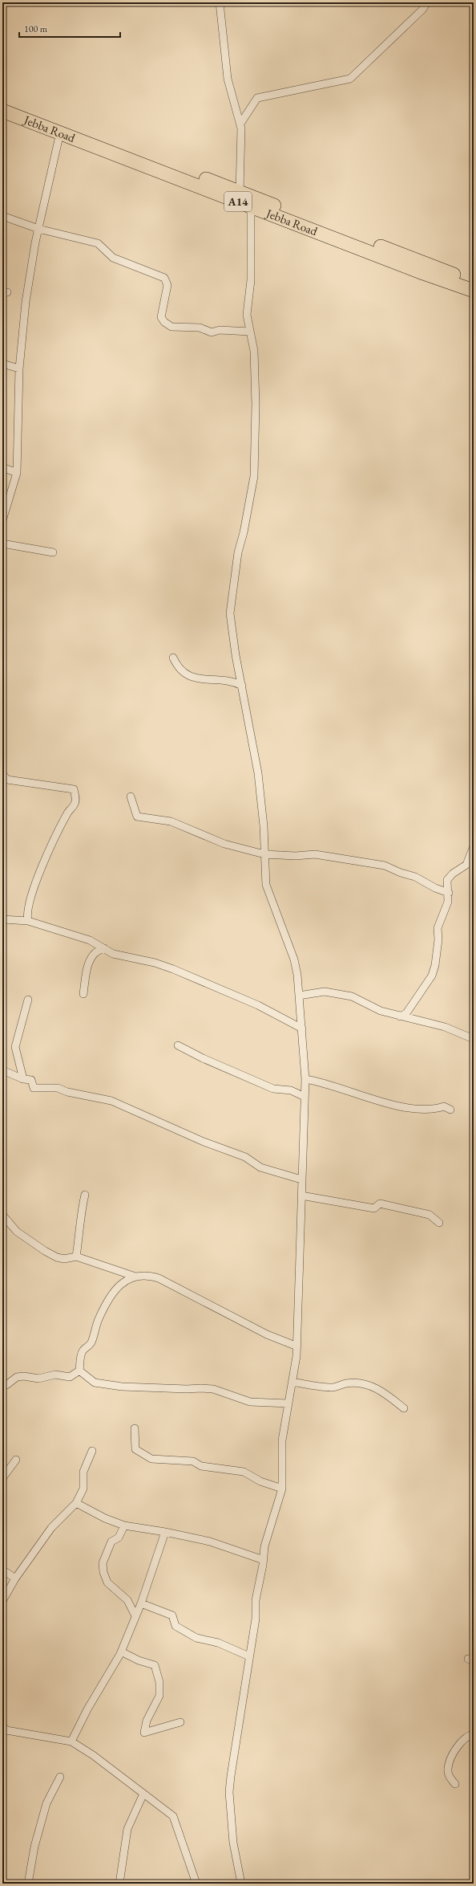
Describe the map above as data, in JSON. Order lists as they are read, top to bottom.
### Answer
{
  "streets": {
    "highway": ["Jebba Road", "A14"]
  },
  "scale_bar": "100 m"
}
